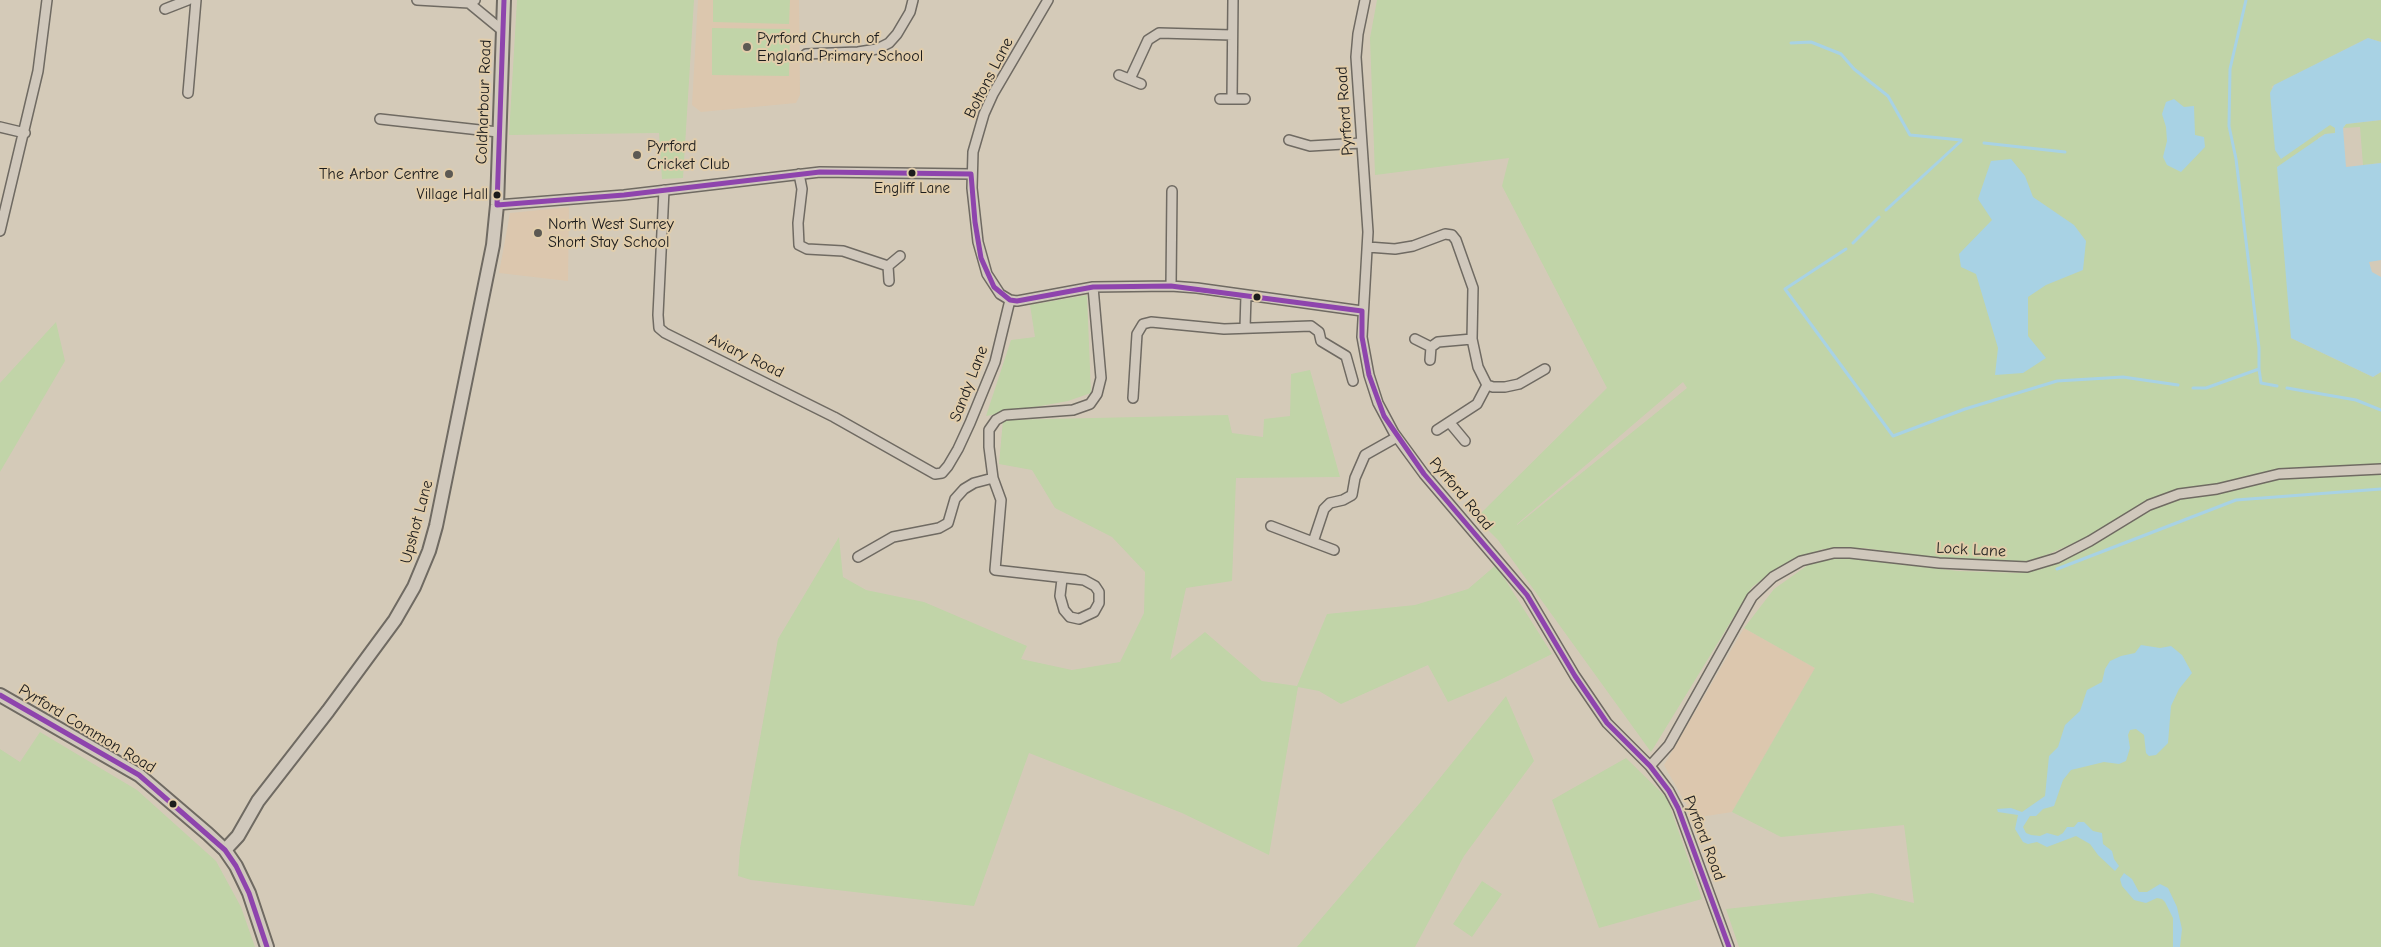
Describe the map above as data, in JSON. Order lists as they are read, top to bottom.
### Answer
{
  "streets": {
    "main road": ["Coldharbour Road", "Upshot Lane", "Pyrford Common Road"],
    "street": [
      "Boltons Lane",
      "Pyrford Road",
      "Aviary Road",
      "Sandy Lane",
      "Lock Lane"
    ]
  },
  "crossings": [
    ["Boltons Lane", "Sandy Lane"],
    ["Coldharbour Road", "Upshot Lane"],
    ["Pyrford Road", "Lock Lane"],
    ["Aviary Road", "Sandy Lane"],
    ["Upshot Lane", "Pyrford Common Road"]
  ],
  "places": [
    "Pyrford Church of England Primary School",
    "Pyrford Cricket Club",
    "Engliff Lane",
    "The Arbor Centre",
    "Village Hall",
    "North West Surrey Short Stay School"
  ]
}
